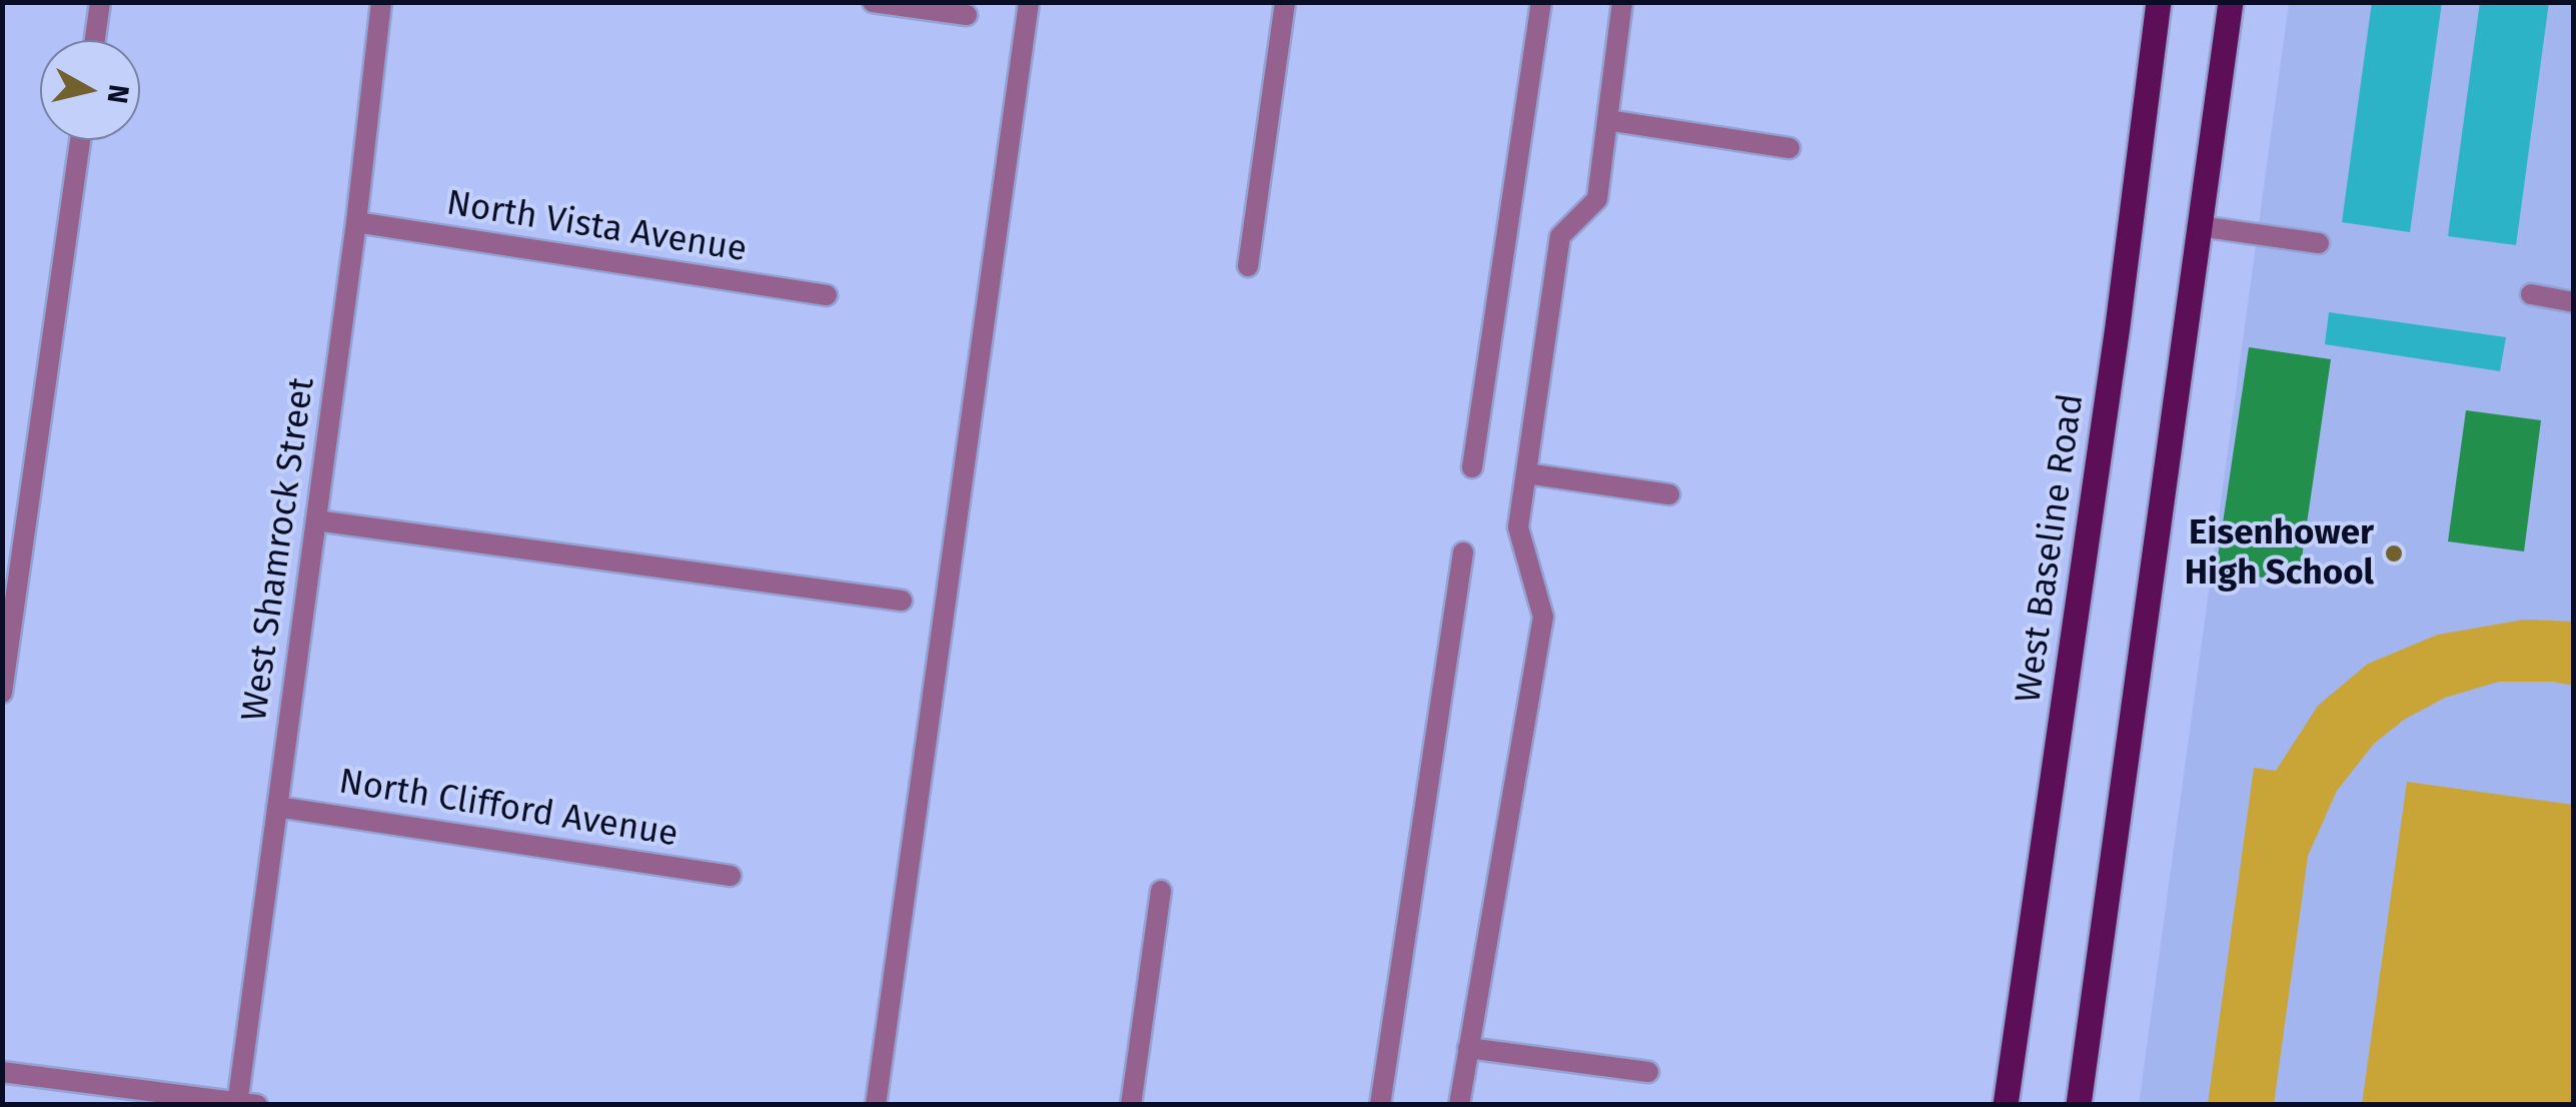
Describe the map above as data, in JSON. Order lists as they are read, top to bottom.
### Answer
{
  "streets": {
    "main road": ["West Baseline Road"],
    "street": ["North Vista Avenue", "West Shamrock Street", "North Clifford Avenue"]
  },
  "crossings": [
    ["North Vista Avenue", "West Shamrock Street"],
    ["West Shamrock Street", "North Clifford Avenue"]
  ],
  "places": ["Eisenhower High School"],
  "north": "right"
}
